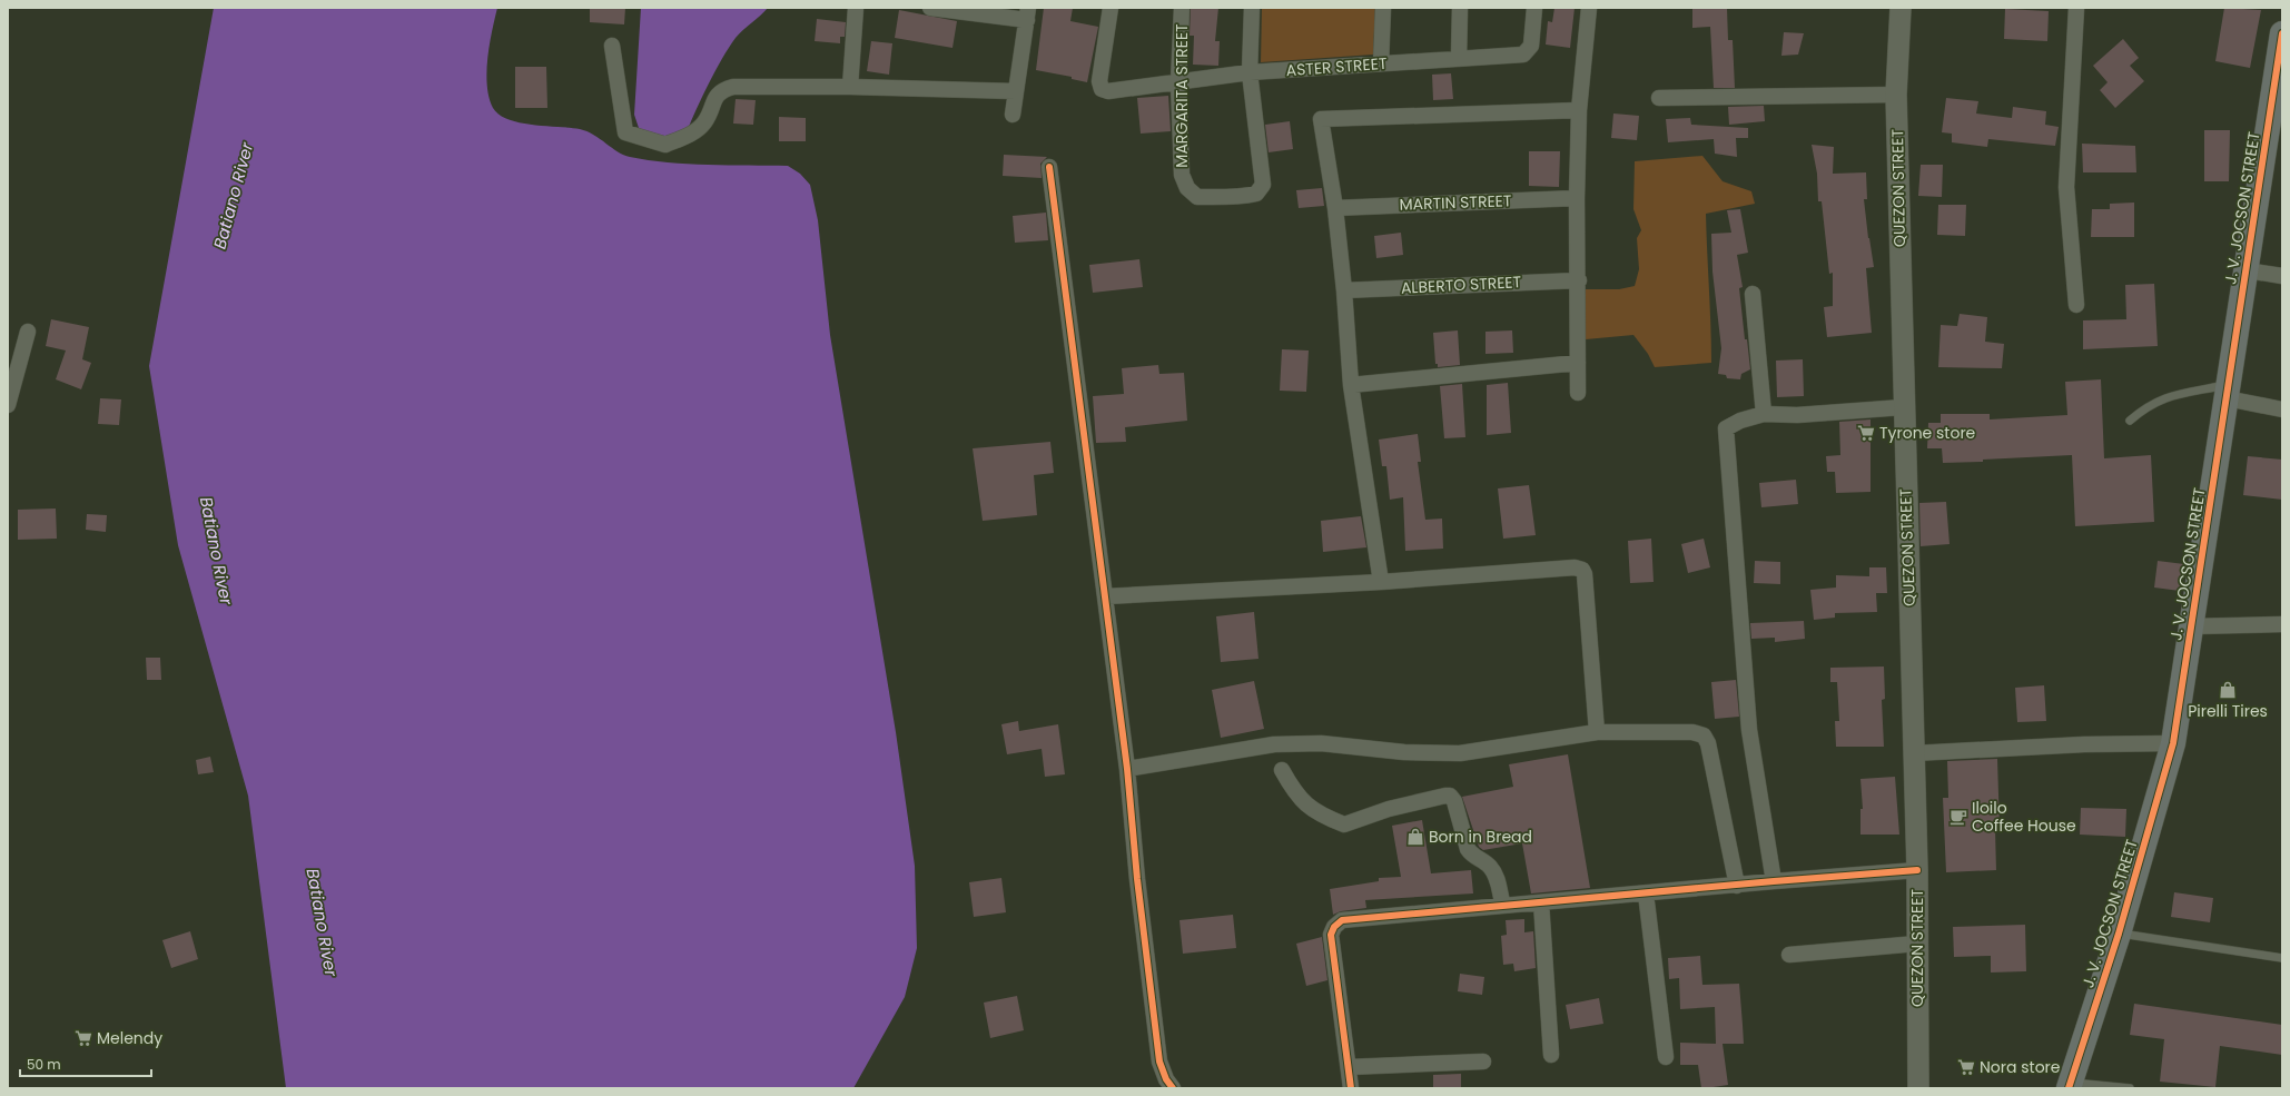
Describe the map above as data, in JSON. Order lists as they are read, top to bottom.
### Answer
{
  "streets": {
    "main road": ["QUEZON STREET", "J. V. JOCSON STREET"],
    "street": [
      "ASTER STREET",
      "MARGARITA STREET",
      "MARTIN STREET",
      "ALBERTO STREET"
    ]
  },
  "crossings": [
    ["ASTER STREET", "MARGARITA STREET"]
  ],
  "water": ["Batiano River"],
  "places": {
    "supermarket": ["Tyrone store", "Melendy", "Nora store"],
    "shop": ["Pirelli Tires", "Born in Bread"],
    "cafe": ["Iloilo Coffee House"]
  },
  "scale_bar": "50 m"
}
